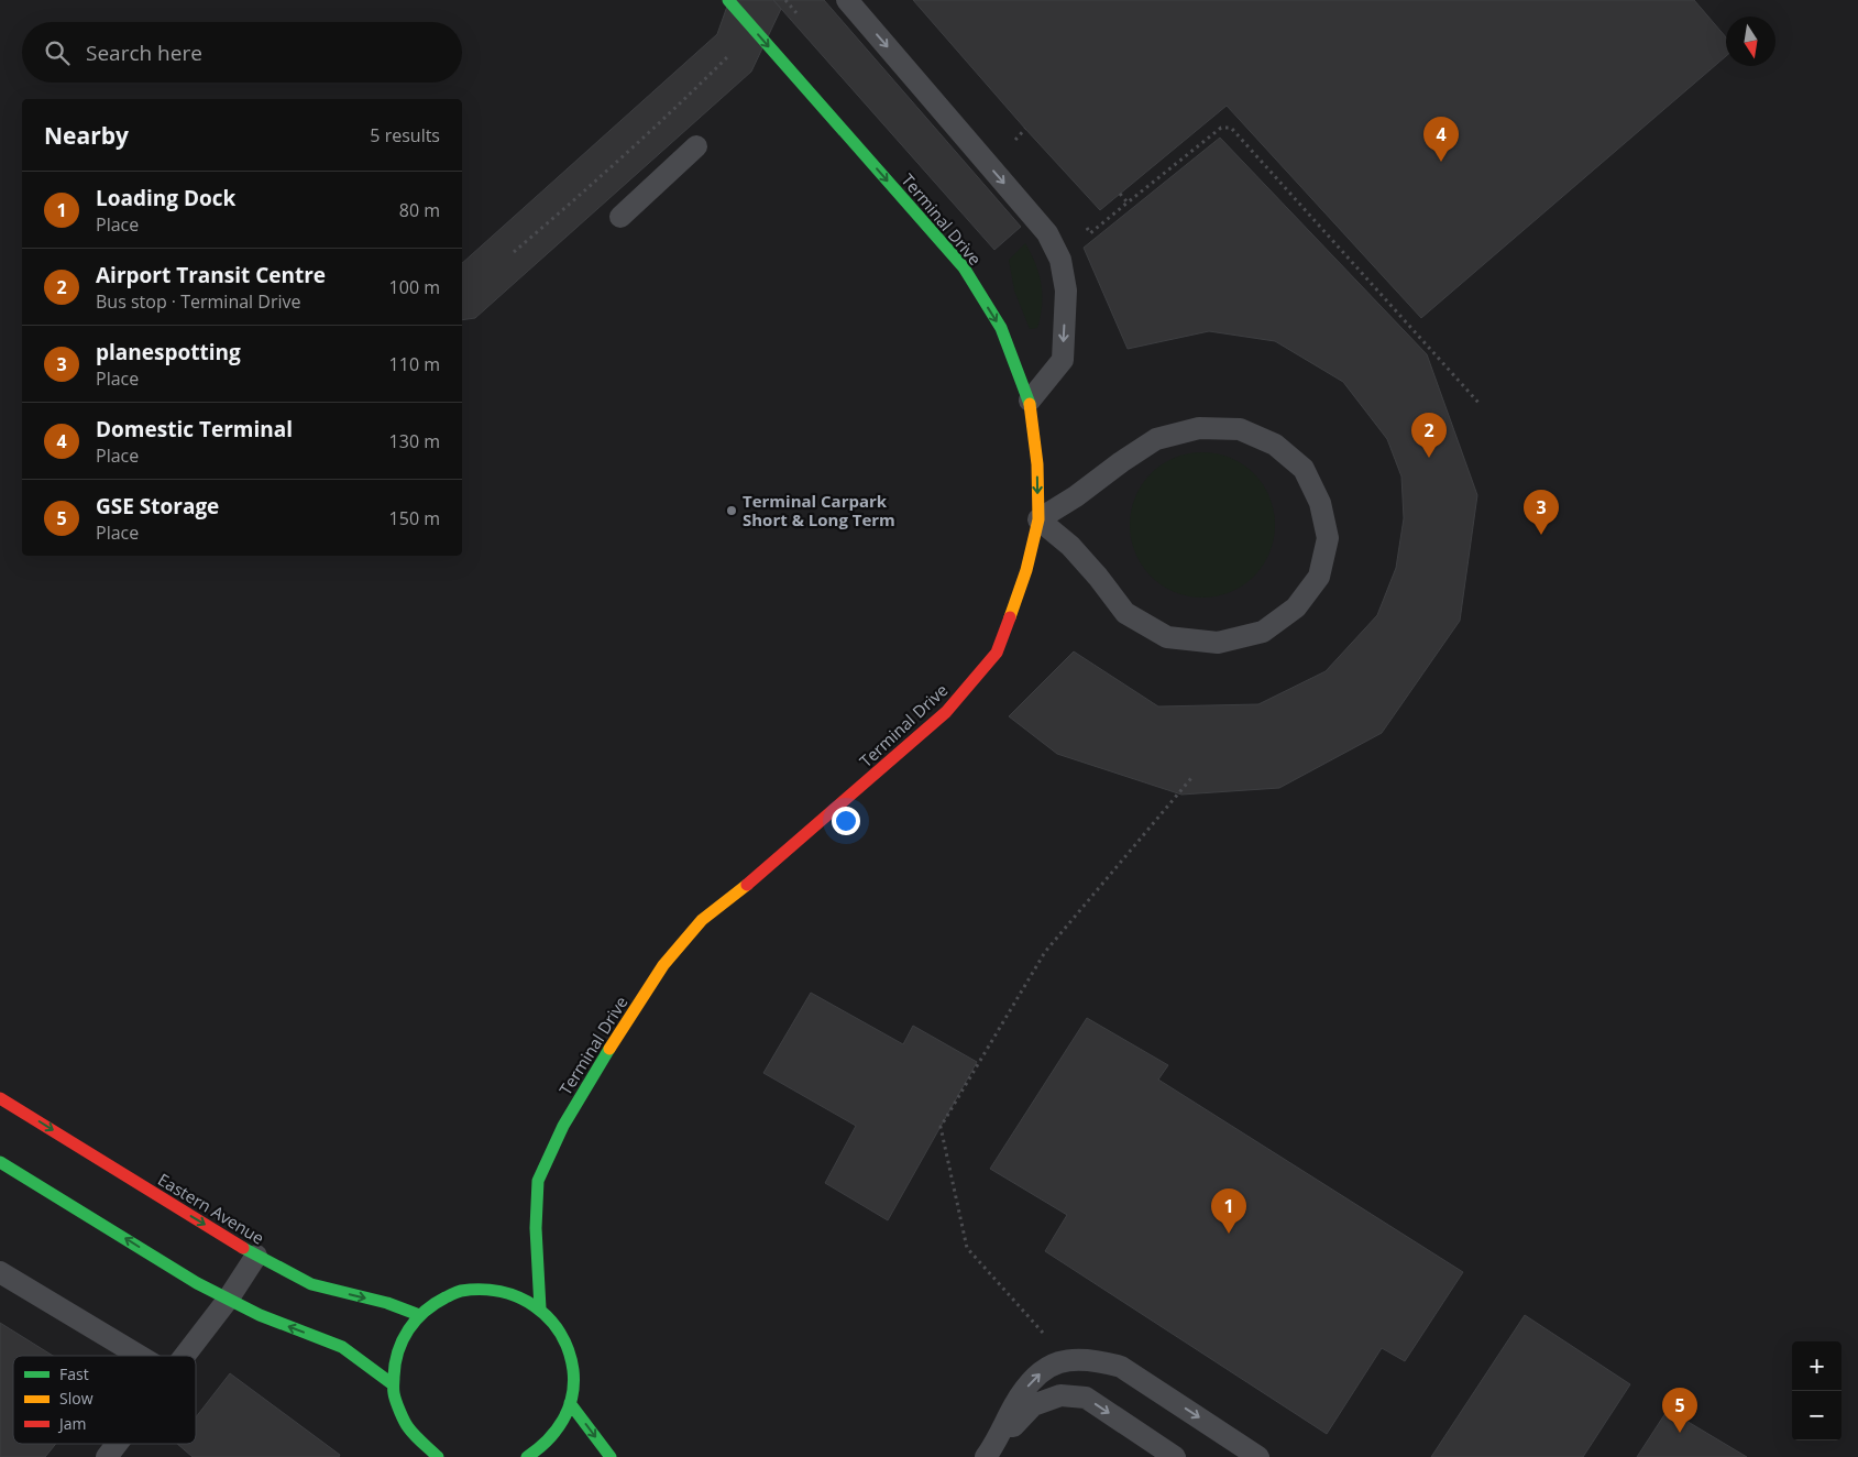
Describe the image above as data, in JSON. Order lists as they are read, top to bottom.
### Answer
{
  "streets": {
    "street": ["Terminal Drive", "Eastern Avenue"]
  },
  "one_way": ["Terminal Drive"],
  "places": ["Terminal Carpark Short & Long Term"],
  "legend": ["Fast", "Slow", "Jam"],
  "north": "bottom",
  "page": {
    "search": "Search here",
    "heading": ["Nearby", "5 results"],
    "pins": [
      "4",
      "2",
      "3",
      "1",
      "5"
    ],
    "list": [
      {
        "mark": "1",
        "name": "Loading Dock",
        "note": "Place",
        "value": "80 m"
      },
      {
        "mark": "2",
        "name": "Airport Transit Centre",
        "note": "Bus stop · Terminal Drive",
        "value": "100 m"
      },
      {
        "mark": "3",
        "name": "planespotting",
        "note": "Place",
        "value": "110 m"
      },
      {
        "mark": "4",
        "name": "Domestic Terminal",
        "note": "Place",
        "value": "130 m"
      },
      {
        "mark": "5",
        "name": "GSE Storage",
        "note": "Place",
        "value": "150 m"
      }
    ],
    "map_buttons": ["+", "−"]
  }
}
